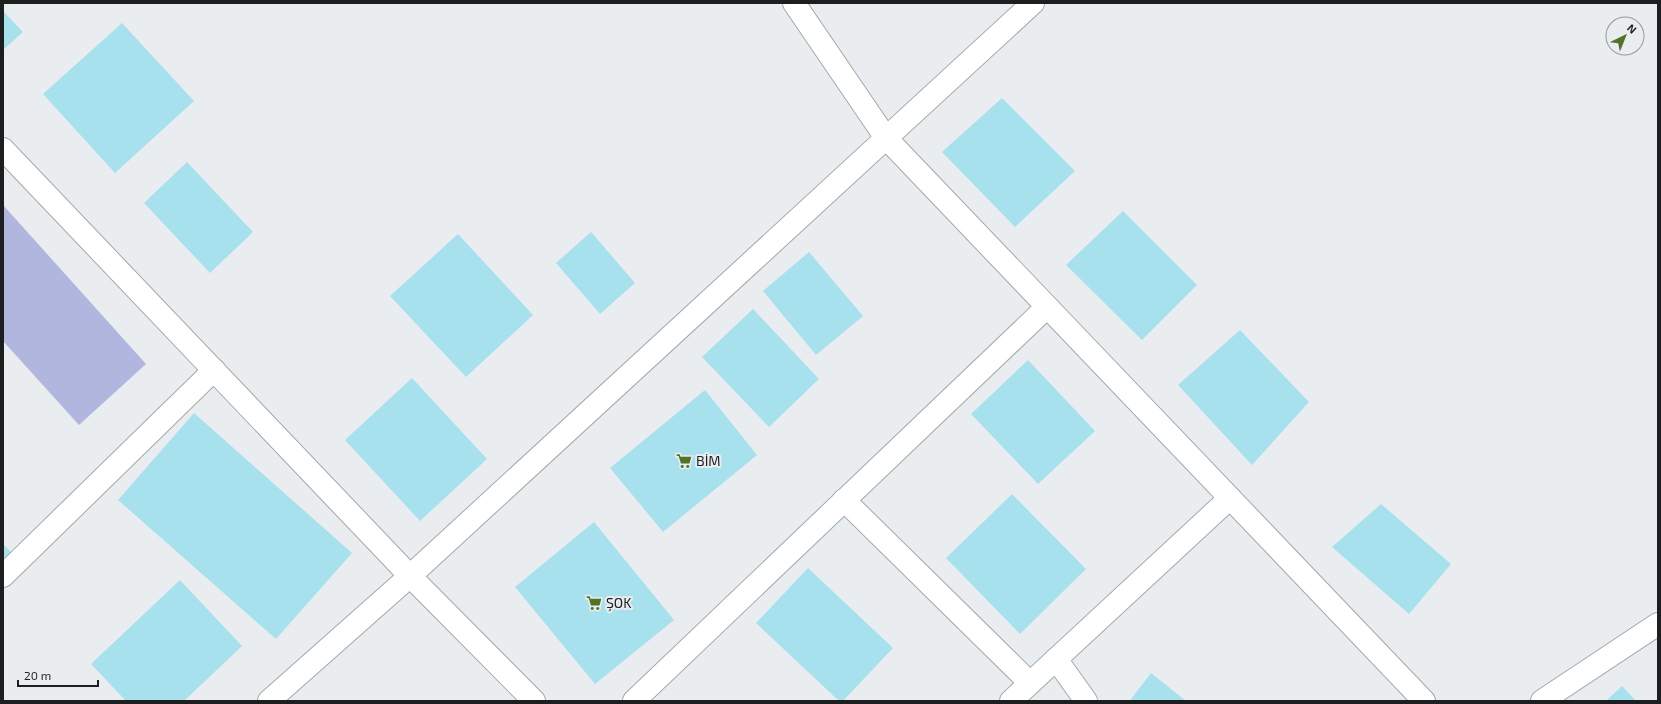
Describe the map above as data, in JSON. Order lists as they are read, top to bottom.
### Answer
{
  "places": {
    "supermarket": ["BİM", "ŞOK"]
  },
  "scale_bar": "20 m",
  "north": "top right"
}
